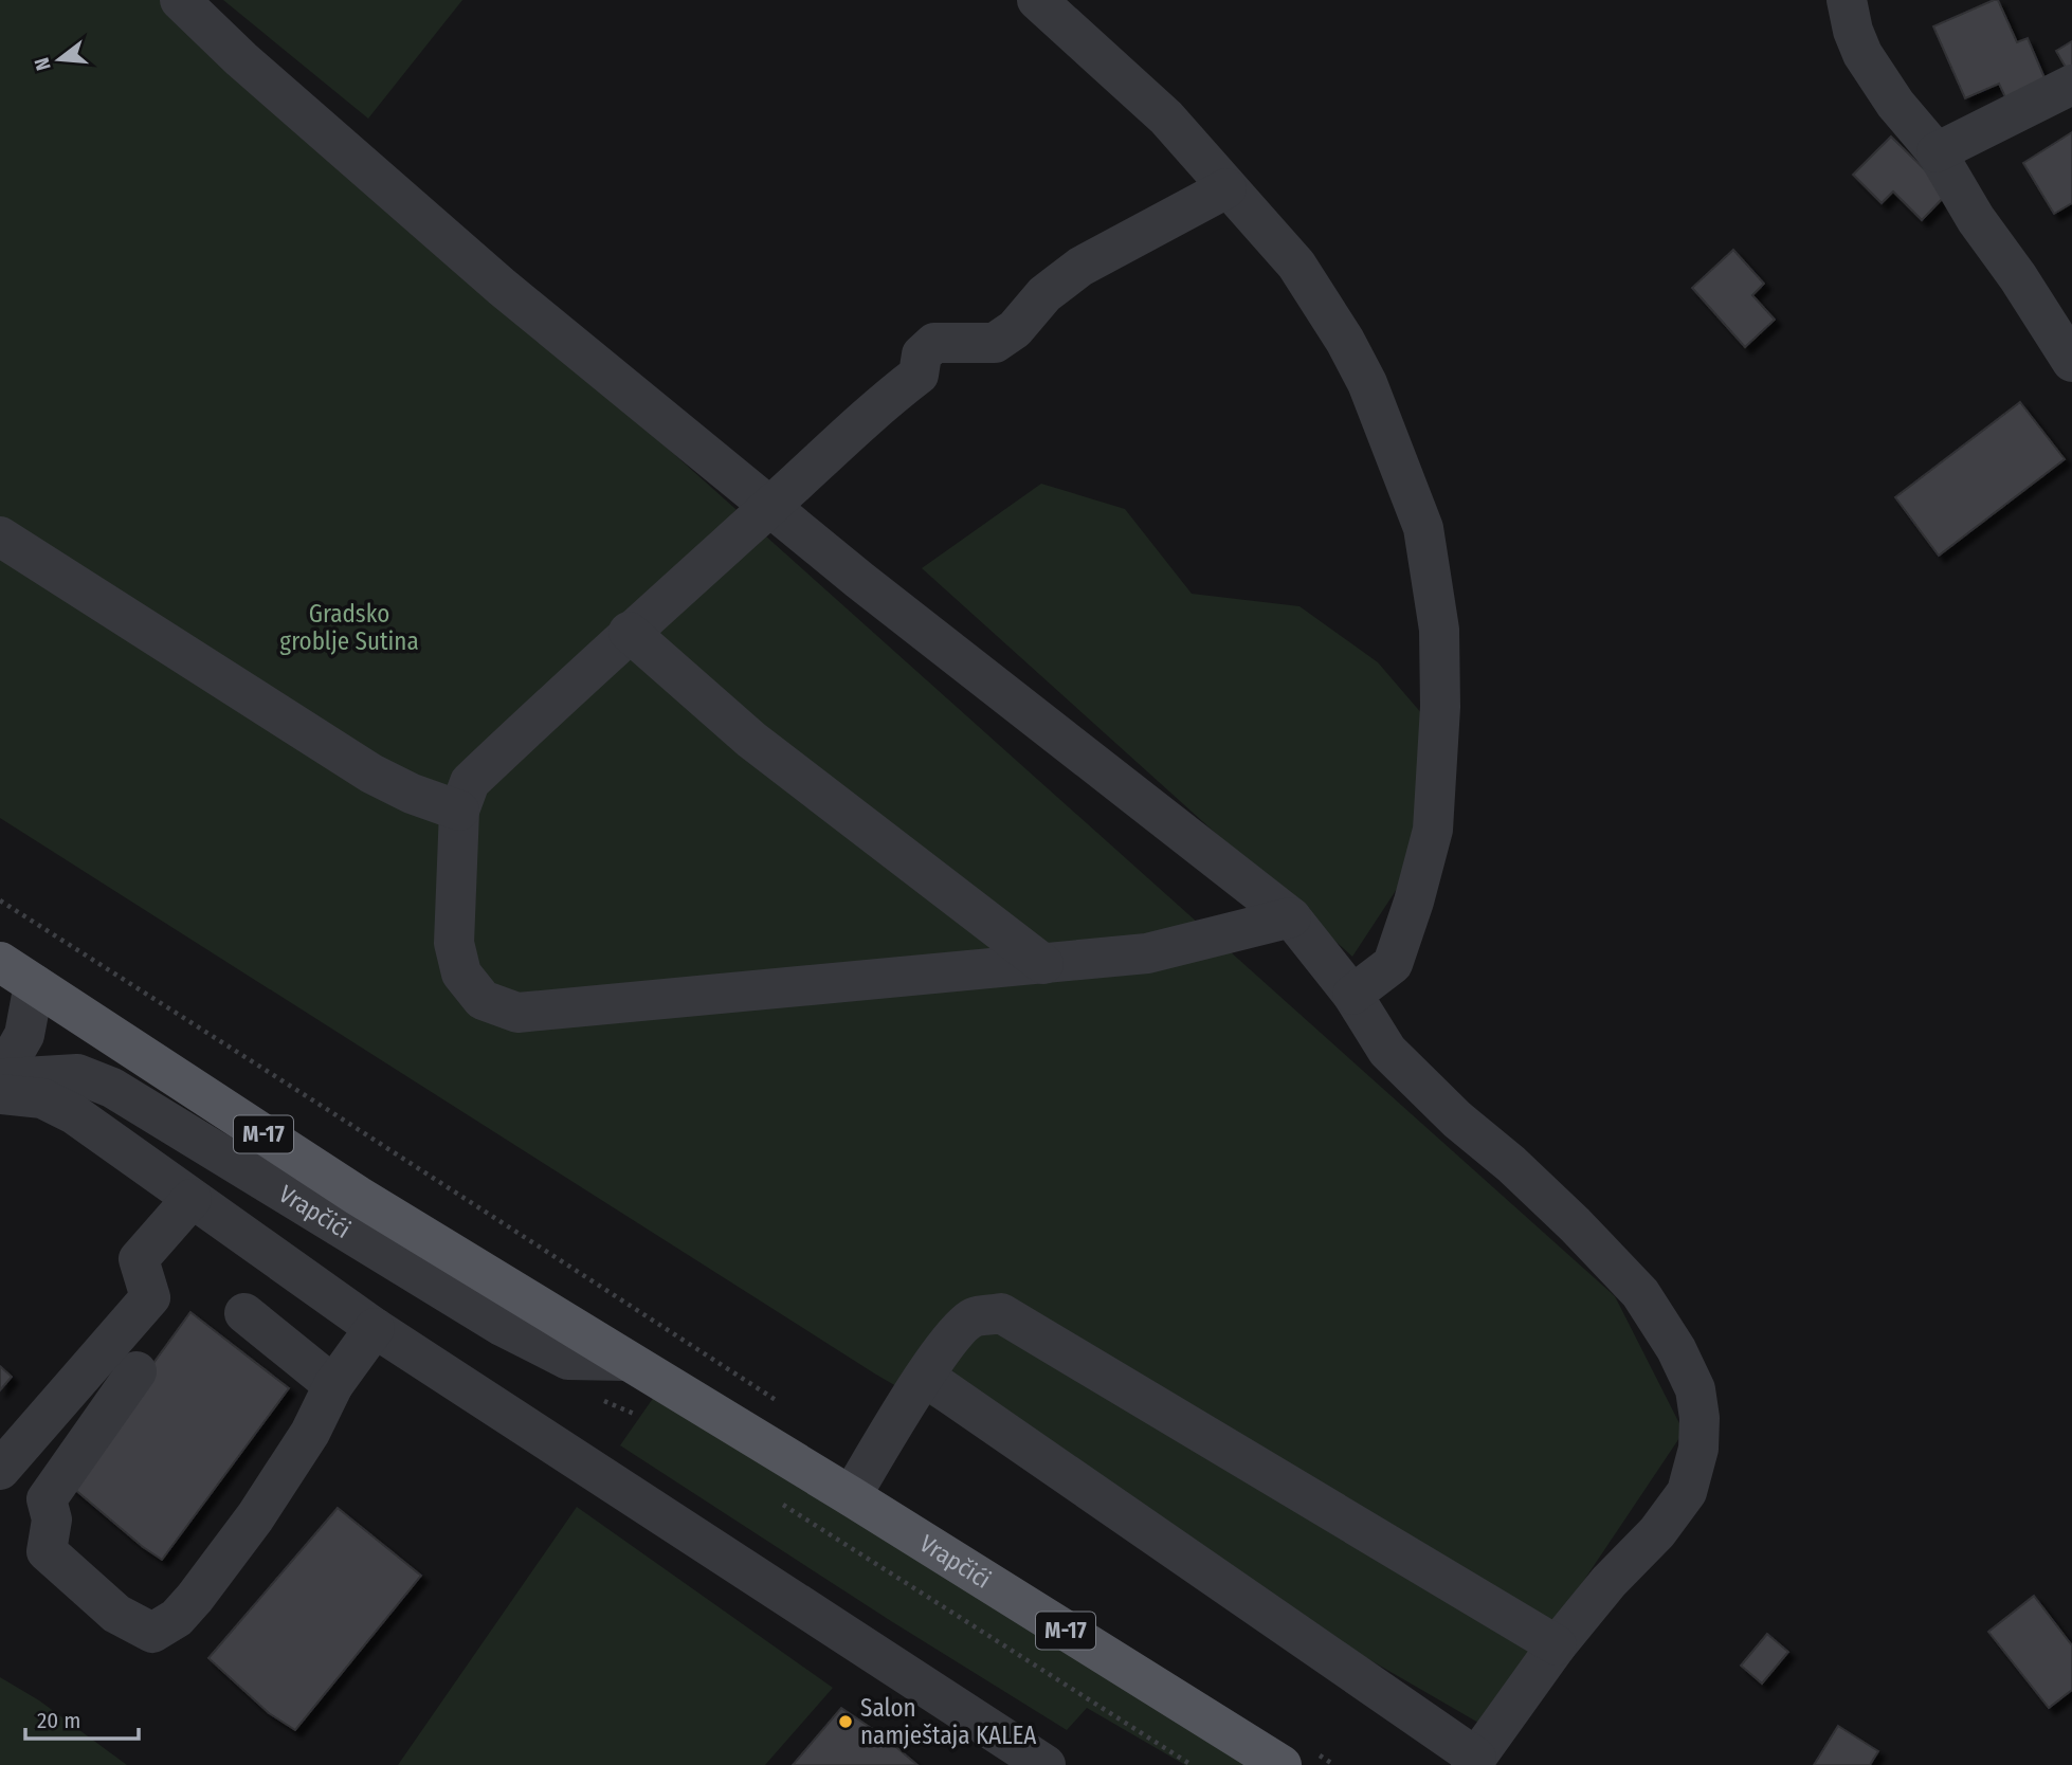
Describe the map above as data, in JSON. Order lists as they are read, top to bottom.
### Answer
{
  "streets": {
    "main road": ["M-17", "Vrapčići"]
  },
  "parks": ["Gradsko groblje Sutina"],
  "places": ["Salon namještaja KALEA"],
  "scale_bar": "20 m",
  "north": "left"
}
